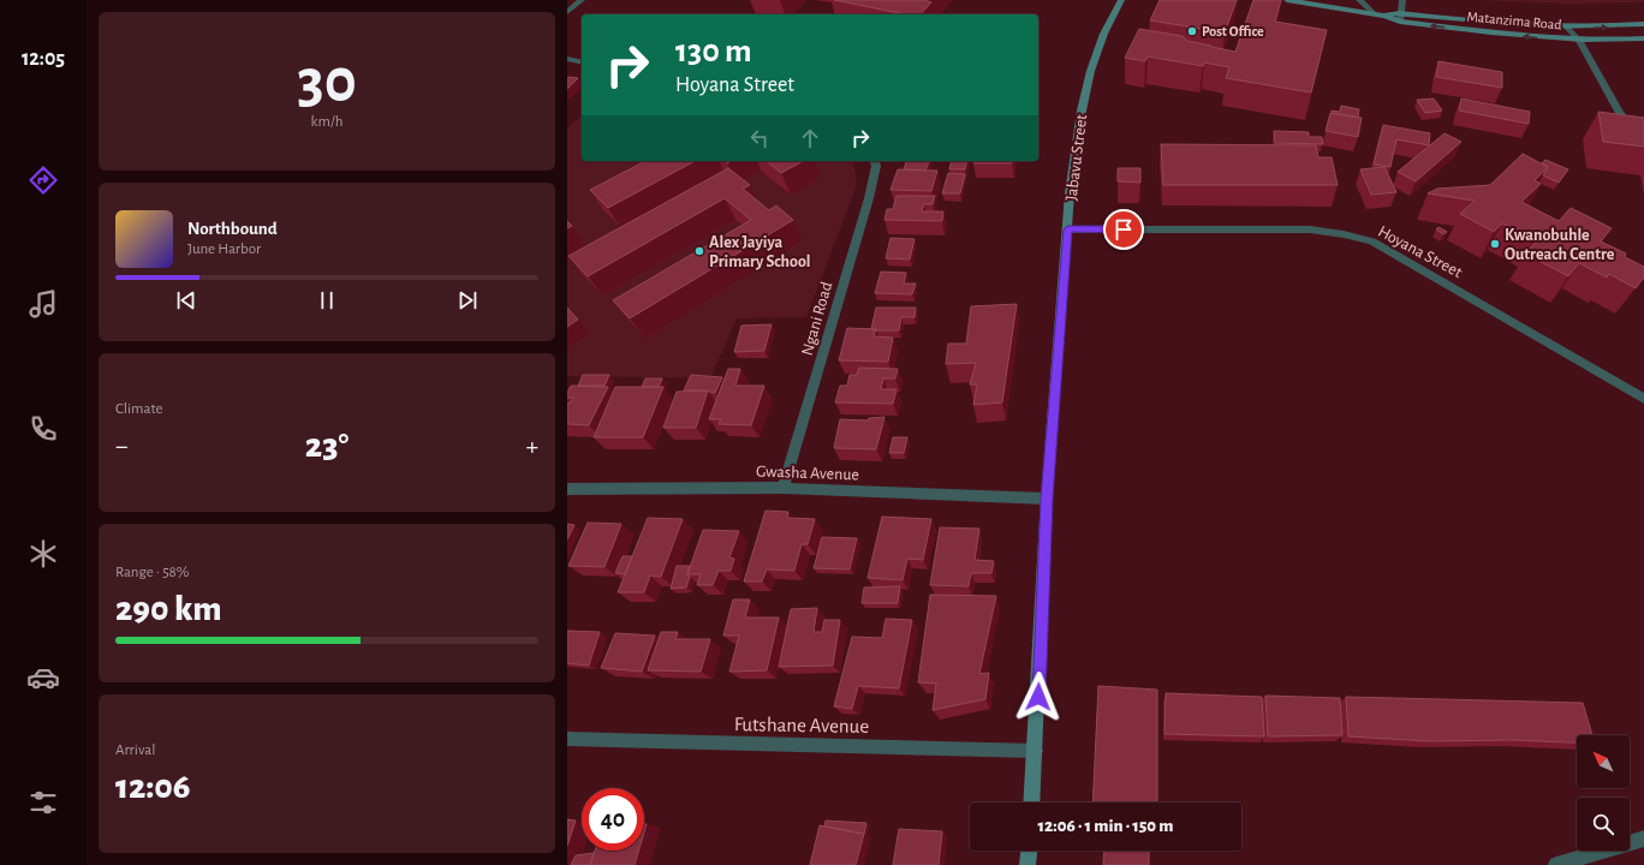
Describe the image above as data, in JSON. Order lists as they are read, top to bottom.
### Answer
{
  "streets": {
    "street": [
      "Matanzima Road",
      "Jabavu Street",
      "Hoyana Street",
      "Ngani Road",
      "Gwasha Avenue",
      "Futshane Avenue"
    ]
  },
  "crossings": [
    ["Jabavu Street", "Hoyana Street"],
    ["Jabavu Street", "Gwasha Avenue"],
    ["Jabavu Street", "Futshane Avenue"],
    ["Ngani Road", "Gwasha Avenue"]
  ],
  "places": ["Post Office", "Kwanobuhle Outreach Centre", "Alex Jayiya Primary School"],
  "north": "top left",
  "page": {
    "tabs": "12:05",
    "tile": [
      ["30", "km/h"],
      "Climate",
      ["Range · 58%", "290 km"],
      ["Arrival", "12:06"]
    ],
    "turn": ["130 m", "Hoyana Street"],
    "song": ["Northbound", "June Harbor"],
    "heat": ["−", "23°", "+"],
    "limit": "40",
    "trip": "12:06 · 1 min · 150 m"
  }
}
